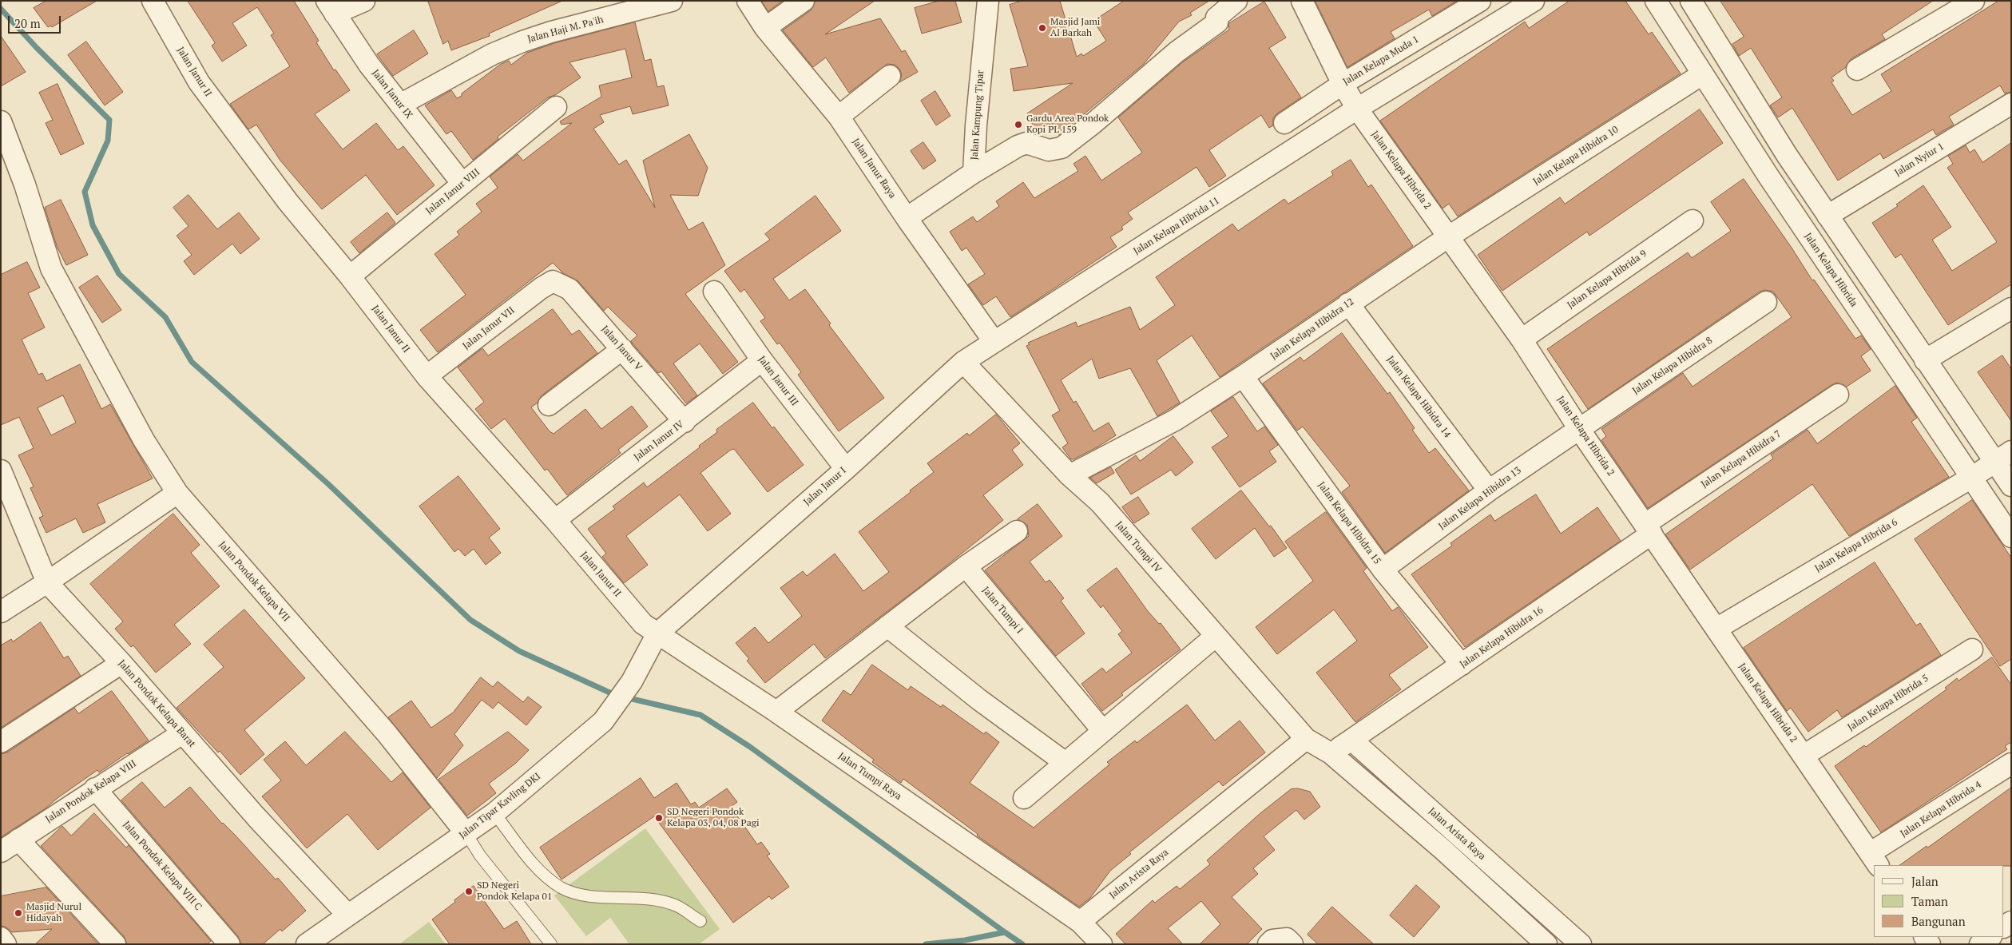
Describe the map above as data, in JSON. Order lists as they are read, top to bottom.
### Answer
{
  "streets": {
    "street": [
      "Jalan Haji M. Pa'ih",
      "Jalan Kelapa Muda 1",
      "Jalan Janur II",
      "Jalan Janur IX",
      "Jalan Kampung Tipar",
      "Jalan Kelapa Hibidra 10",
      "Jalan Nyiur 1",
      "Jalan Janur Raya",
      "Jalan Kelapa Hibrida 2",
      "Jalan Janur VIII",
      "Jalan Kelapa Hibrida 11",
      "Jalan Kelapa Hibrida",
      "Jalan Kelapa Hibrida 9",
      "Jalan Janur VII",
      "Jalan Kelapa Hibidra 12",
      "Jalan Janur V",
      "Jalan Kelapa Hibidra 8",
      "Jalan Janur III",
      "Jalan Kelapa Hibidra 14",
      "Jalan Janur IV",
      "Jalan Kelapa Hibidra 7",
      "Jalan Janur I",
      "Jalan Kelapa Hibidra 13",
      "Jalan Kelapa Hibidra 15",
      "Jalan Kelapa Hibrida 6",
      "Jalan Tumpi IV",
      "Jalan Pondok Kelapa VII",
      "Jalan Tumpi I",
      "Jalan Kelapa Hibidra 16",
      "Jalan Kelapa Hibrida 5",
      "Jalan Pondok Kelapa Barat",
      "Jalan Tumpi Raya",
      "Jalan Pondok Kelapa VIII",
      "Jalan Tipar Kavling DKI",
      "Jalan Kelapa Hibrida 4",
      "Jalan Arista Raya",
      "Jalan Pondok Kelapa VIII C"
    ]
  },
  "crossings": [
    ["Jalan Haji M. Pa'ih", "Jalan Janur IX"],
    ["Jalan Kelapa Muda 1", "Jalan Kelapa Hibrida 2"],
    ["Jalan Janur II", "Jalan Janur VIII"],
    ["Jalan Janur II", "Jalan Janur VII"],
    ["Jalan Janur II", "Jalan Janur IV"],
    ["Jalan Janur II", "Jalan Janur I"],
    ["Jalan Janur II", "Jalan Tumpi Raya"],
    ["Jalan Janur II", "Jalan Tipar Kavling DKI"],
    ["Jalan Janur IX", "Jalan Janur VIII"],
    ["Jalan Kampung Tipar", "Jalan Janur Raya"],
    ["Jalan Kelapa Hibidra 10", "Jalan Kelapa Hibrida 2"],
    ["Jalan Kelapa Hibidra 10", "Jalan Kelapa Hibrida"],
    ["Jalan Kelapa Hibidra 10", "Jalan Kelapa Hibidra 12"],
    ["Jalan Janur Raya", "Jalan Kelapa Hibrida 11"],
    ["Jalan Janur Raya", "Jalan Janur I"],
    ["Jalan Kelapa Hibrida 2", "Jalan Kelapa Hibrida 11"],
    ["Jalan Kelapa Hibrida 2", "Jalan Kelapa Hibrida 9"],
    ["Jalan Kelapa Hibrida 2", "Jalan Kelapa Hibidra 12"],
    ["Jalan Kelapa Hibrida 2", "Jalan Kelapa Hibidra 8"],
    ["Jalan Kelapa Hibrida 2", "Jalan Kelapa Hibidra 7"],
    ["Jalan Kelapa Hibrida 2", "Jalan Kelapa Hibidra 13"],
    ["Jalan Kelapa Hibrida 2", "Jalan Kelapa Hibrida 6"],
    ["Jalan Kelapa Hibrida 2", "Jalan Kelapa Hibidra 16"],
    ["Jalan Kelapa Hibrida 2", "Jalan Kelapa Hibrida 5"],
    ["Jalan Kelapa Hibrida 2", "Jalan Kelapa Hibrida 4"],
    ["Jalan Kelapa Hibrida 11", "Jalan Janur I"],
    ["Jalan Kelapa Hibrida", "Jalan Kelapa Hibrida 6"],
    ["Jalan Janur VII", "Jalan Janur V"],
    ["Jalan Kelapa Hibidra 12", "Jalan Kelapa Hibidra 14"],
    ["Jalan Kelapa Hibidra 12", "Jalan Kelapa Hibidra 15"],
    ["Jalan Kelapa Hibidra 12", "Jalan Tumpi IV"],
    ["Jalan Janur V", "Jalan Janur IV"],
    ["Jalan Kelapa Hibidra 8", "Jalan Kelapa Hibidra 13"],
    ["Jalan Janur III", "Jalan Janur IV"],
    ["Jalan Janur III", "Jalan Janur I"],
    ["Jalan Kelapa Hibidra 14", "Jalan Kelapa Hibidra 13"],
    ["Jalan Kelapa Hibidra 7", "Jalan Kelapa Hibidra 16"],
    ["Jalan Janur I", "Jalan Tumpi IV"],
    ["Jalan Janur I", "Jalan Tumpi Raya"],
    ["Jalan Janur I", "Jalan Tipar Kavling DKI"],
    ["Jalan Kelapa Hibidra 13", "Jalan Kelapa Hibidra 15"],
    ["Jalan Kelapa Hibidra 15", "Jalan Kelapa Hibidra 16"],
    ["Jalan Tumpi IV", "Jalan Arista Raya"],
    ["Jalan Pondok Kelapa VII", "Jalan Tipar Kavling DKI"],
    ["Jalan Kelapa Hibidra 16", "Jalan Arista Raya"],
    ["Jalan Pondok Kelapa Barat", "Jalan Pondok Kelapa VIII"],
    ["Jalan Pondok Kelapa Barat", "Jalan Tipar Kavling DKI"],
    ["Jalan Tumpi Raya", "Jalan Tipar Kavling DKI"],
    ["Jalan Tumpi Raya", "Jalan Arista Raya"],
    ["Jalan Pondok Kelapa VIII", "Jalan Pondok Kelapa VIII C"]
  ],
  "places": [
    "Masjid Jami Al Barkah",
    "Gardu Area Pondok Kopi PL 159",
    "SD Negeri Pondok Kelapa 03, 04, 08 Pagi",
    "SD Negeri Pondok Kelapa 01",
    "Masjid Nurul Hidayah"
  ],
  "legend": ["Jalan", "Taman", "Bangunan"],
  "scale_bar": "20 m"
}
